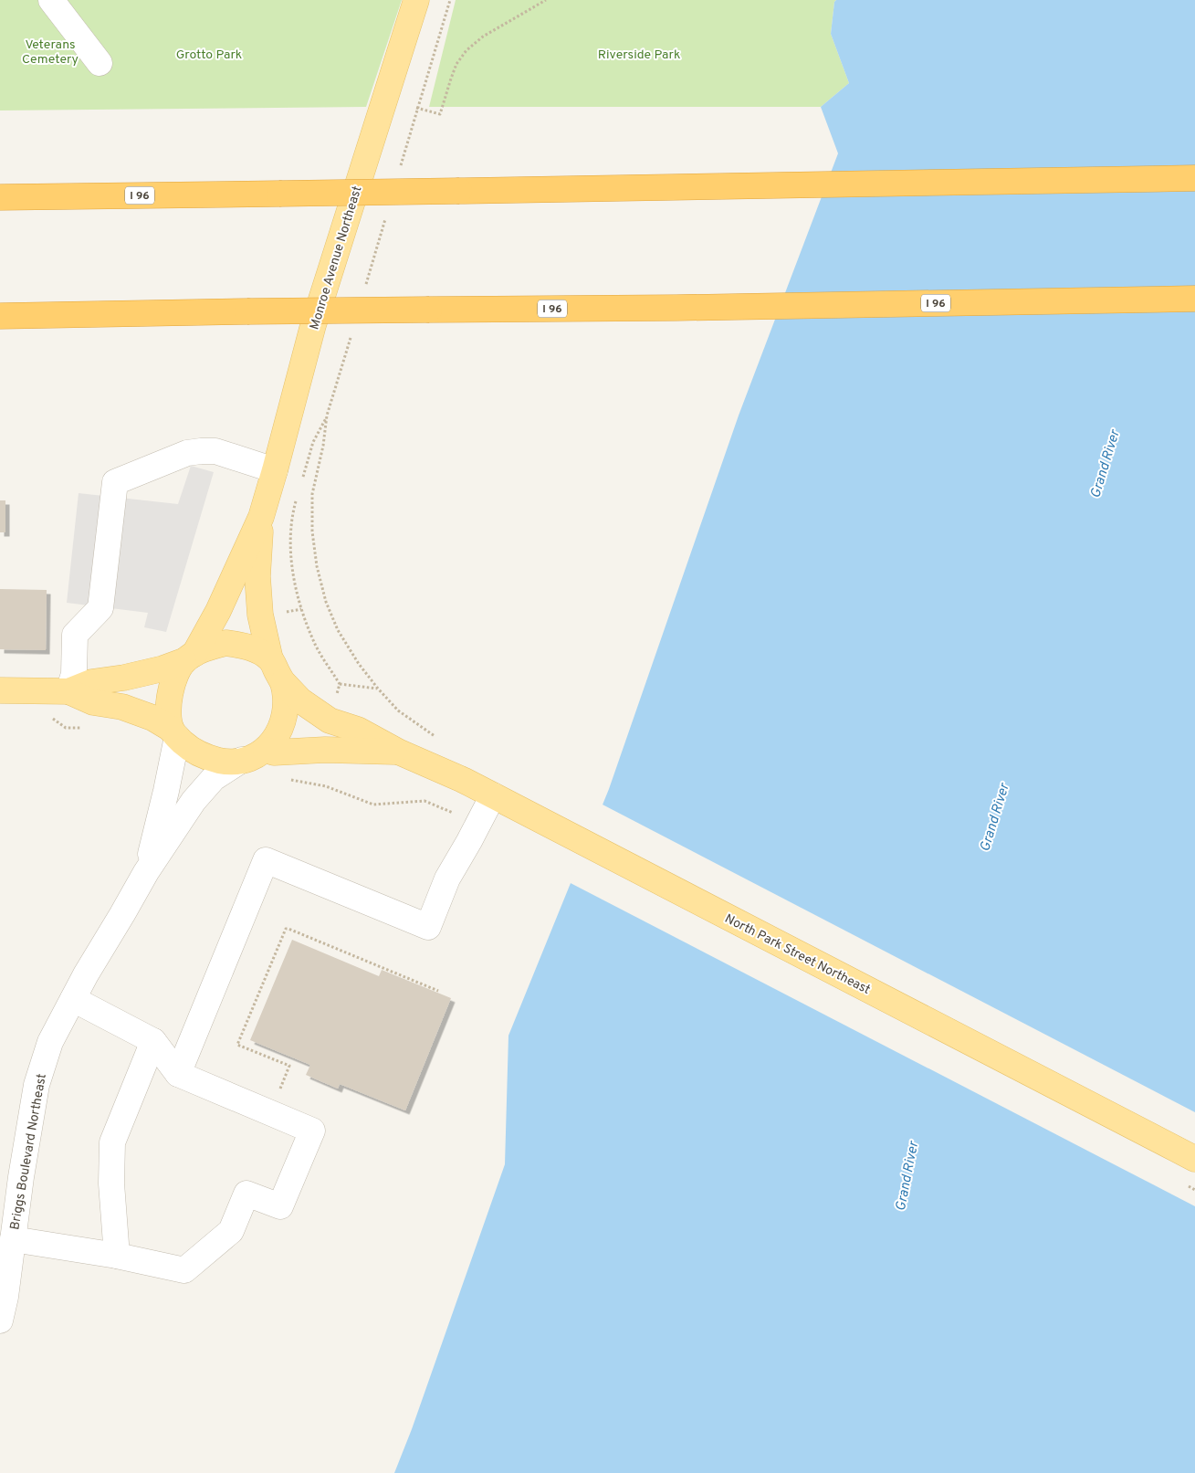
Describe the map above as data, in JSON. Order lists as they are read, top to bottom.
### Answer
{
  "streets": {
    "highway": ["I 96"],
    "main road": ["Monroe Avenue Northeast", "North Park Street Northeast"],
    "street": ["Briggs Boulevard Northeast"]
  },
  "crossings": [
    ["Monroe Avenue Northeast", "North Park Street Northeast"],
    ["Monroe Avenue Northeast", "Briggs Boulevard Northeast"],
    ["North Park Street Northeast", "Briggs Boulevard Northeast"]
  ],
  "water": ["Grand River"],
  "parks": ["Veterans Cemetery", "Grotto Park", "Riverside Park"]
}
